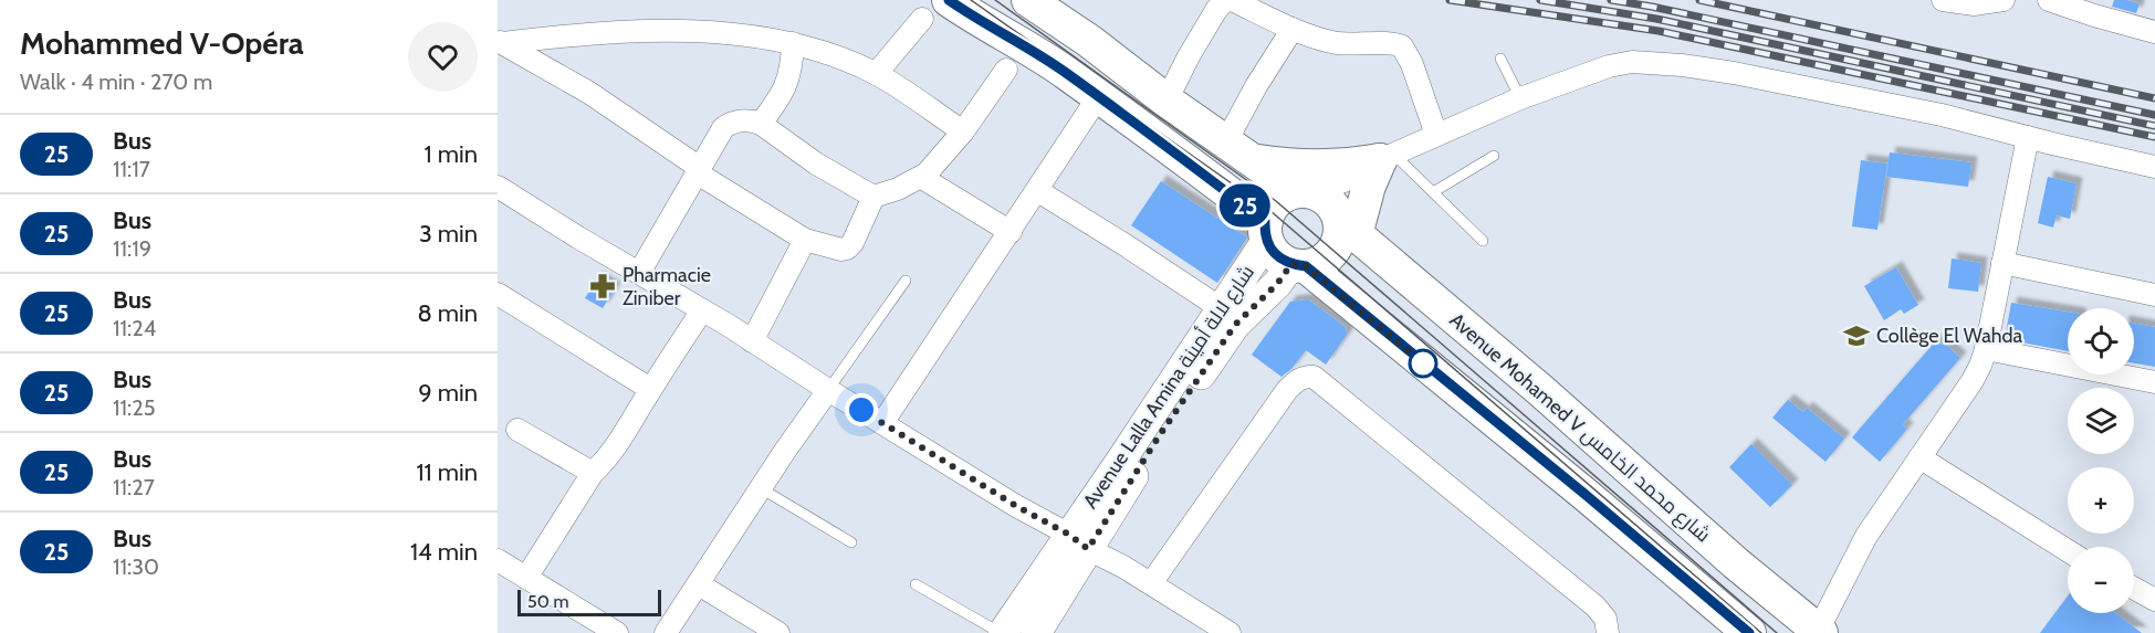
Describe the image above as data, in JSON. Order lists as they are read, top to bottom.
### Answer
{
  "streets": {
    "main road": ["Avenue Mohamed V شارع محمد الخامس"],
    "street": ["Avenue Lalla Amina شارع لالة أمينة"]
  },
  "crossings": [
    ["Avenue Lalla Amina شارع لالة أمينة", "Avenue Mohamed V شارع محمد الخامس"]
  ],
  "places": {
    "pharmacy": ["Pharmacie Ziniber"],
    "school or university": ["Collège El Wahda"]
  },
  "lines": ["bus line 25"],
  "scale_bar": "50 m",
  "page": {
    "heading": ["Mohammed V-Opéra", "Walk · 4 min · 270 m"],
    "on_map": "25",
    "list": [
      {
        "mark": "25",
        "name": "Bus",
        "note": "11:17",
        "value": "1 min"
      },
      {
        "mark": "25",
        "name": "Bus",
        "note": "11:19",
        "value": "3 min"
      },
      {
        "mark": "25",
        "name": "Bus",
        "note": "11:24",
        "value": "8 min"
      },
      {
        "mark": "25",
        "name": "Bus",
        "note": "11:25",
        "value": "9 min"
      },
      {
        "mark": "25",
        "name": "Bus",
        "note": "11:27",
        "value": "11 min"
      },
      {
        "mark": "25",
        "name": "Bus",
        "note": "11:30",
        "value": "14 min"
      }
    ],
    "map_buttons": ["+", "−"],
    "scale": "50 m"
  }
}
